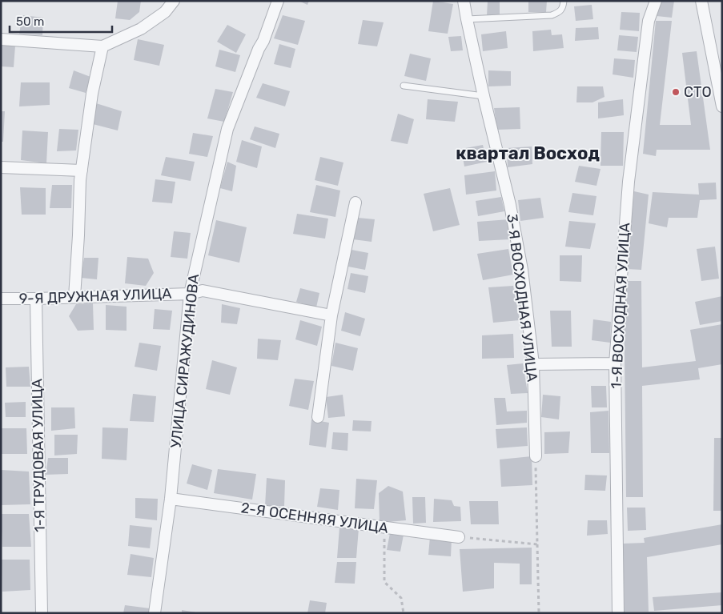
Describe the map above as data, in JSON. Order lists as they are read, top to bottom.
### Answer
{
  "streets": {
    "street": [
      "9-Я ДРУЖНАЯ УЛИЦА",
      "3-Я ВОСХОДНАЯ УЛИЦА",
      "1-Я ВОСХОДНАЯ УЛИЦА",
      "УЛИЦА СИРАЖУДИНОВА",
      "1-Я ТРУДОВАЯ УЛИЦА",
      "2-Я ОСЕННЯЯ УЛИЦА"
    ]
  },
  "crossings": [
    ["9-Я ДРУЖНАЯ УЛИЦА", "УЛИЦА СИРАЖУДИНОВА"],
    ["9-Я ДРУЖНАЯ УЛИЦА", "1-Я ТРУДОВАЯ УЛИЦА"],
    ["УЛИЦА СИРАЖУДИНОВА", "2-Я ОСЕННЯЯ УЛИЦА"]
  ],
  "districts": ["квартал Восход"],
  "places": ["СТО"],
  "scale_bar": "50 m"
}
